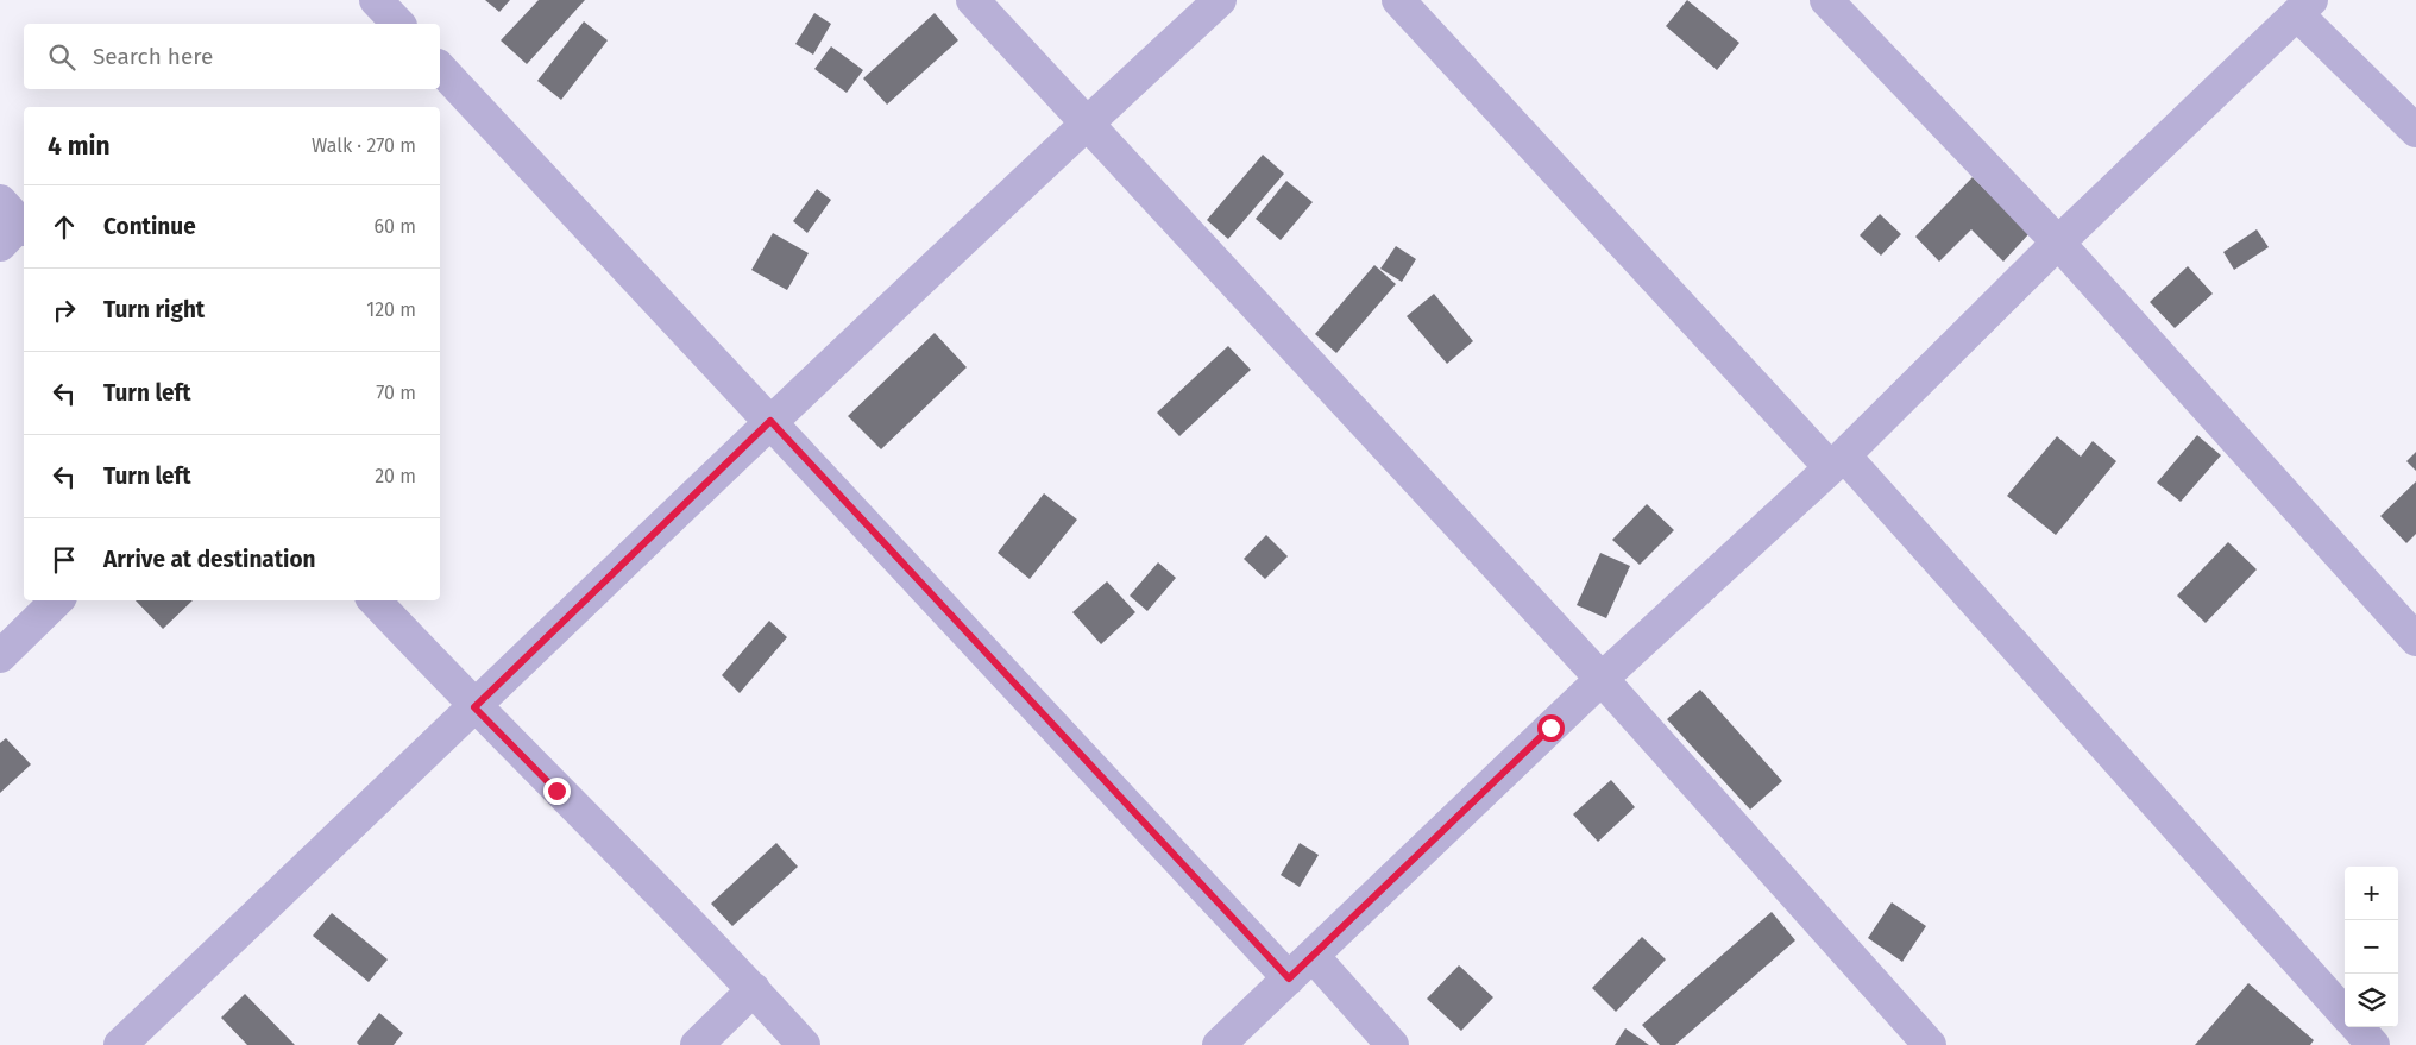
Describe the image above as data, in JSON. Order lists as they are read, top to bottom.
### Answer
{
  "page": {
    "search": "Search here",
    "heading": ["4 min", "Walk · 270 m"],
    "list": [
      ["Continue", "60 m"],
      ["Turn right", "120 m"],
      ["Turn left", "70 m"],
      ["Turn left", "20 m"],
      "Arrive at destination"
    ],
    "map_buttons": ["+", "−"]
  }
}
